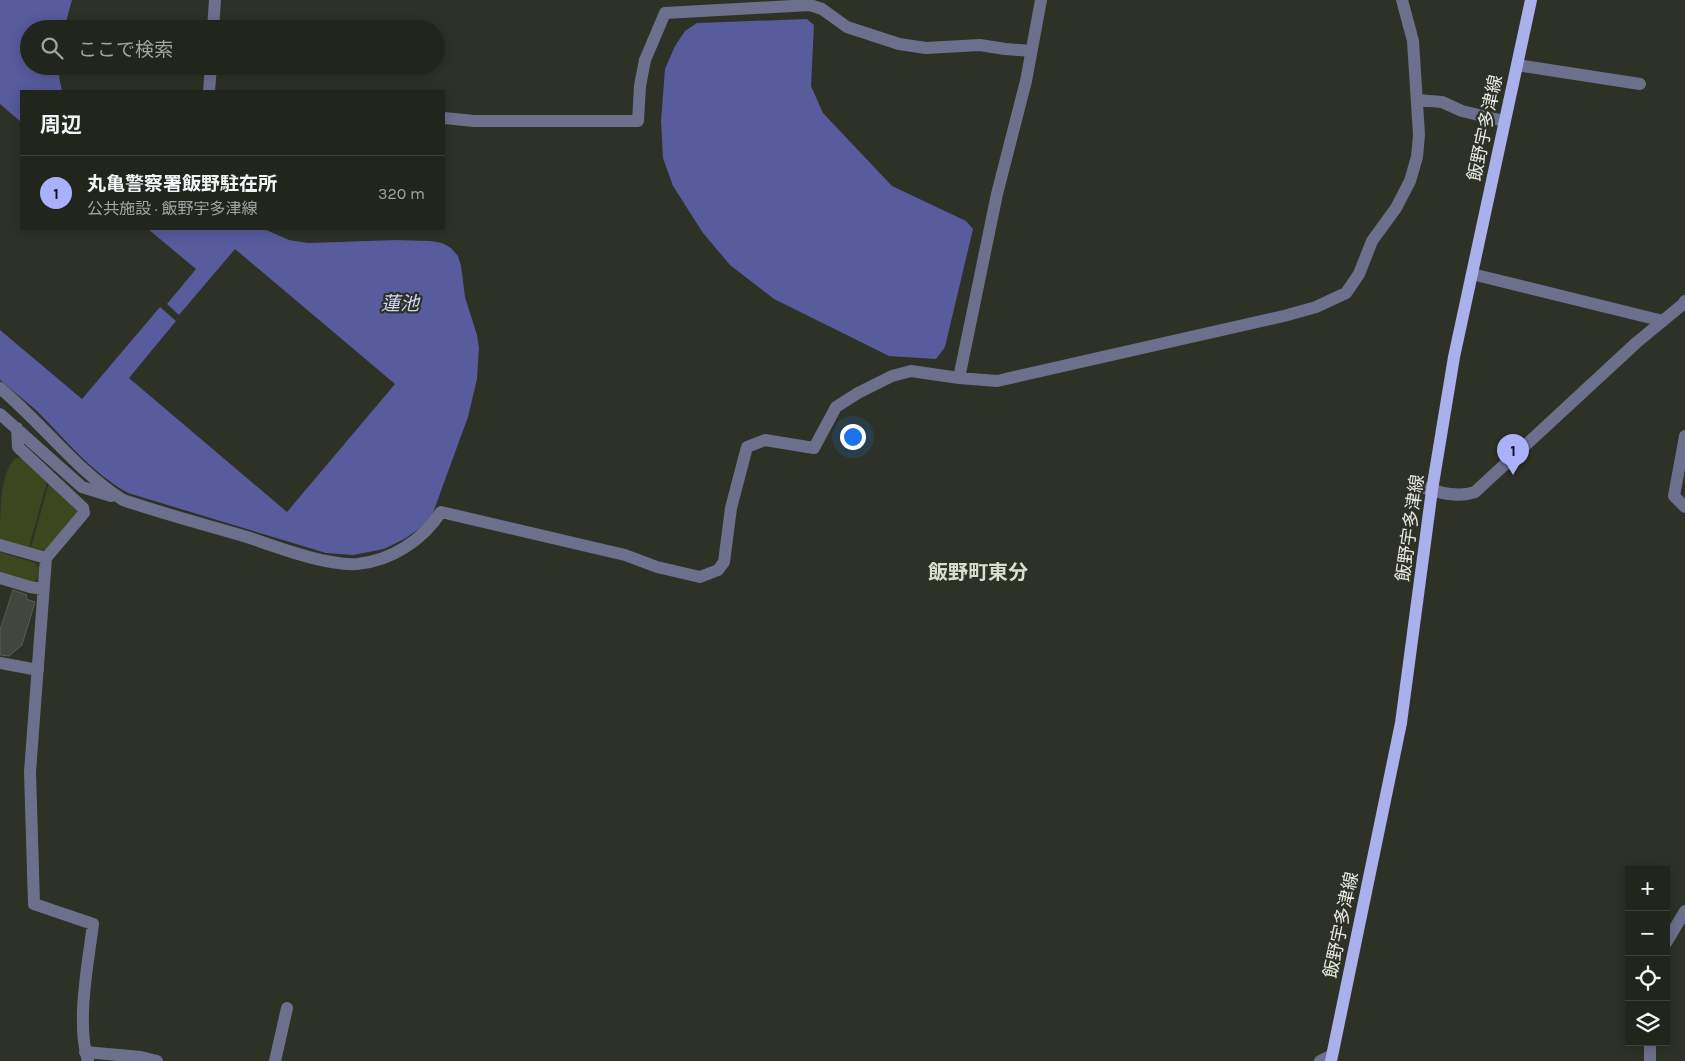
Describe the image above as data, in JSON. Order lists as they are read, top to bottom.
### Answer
{
  "streets": {
    "main road": ["飯野宇多津線"]
  },
  "districts": ["飯野町東分"],
  "water": ["蓮池"],
  "page": {
    "search": "ここで検索",
    "heading": "周辺",
    "list": [
      {
        "mark": "1",
        "name": "丸亀警察署飯野駐在所",
        "note": "公共施設 · 飯野宇多津線",
        "value": "320 m"
      }
    ],
    "pins": "1",
    "map_buttons": ["+", "−"]
  }
}
